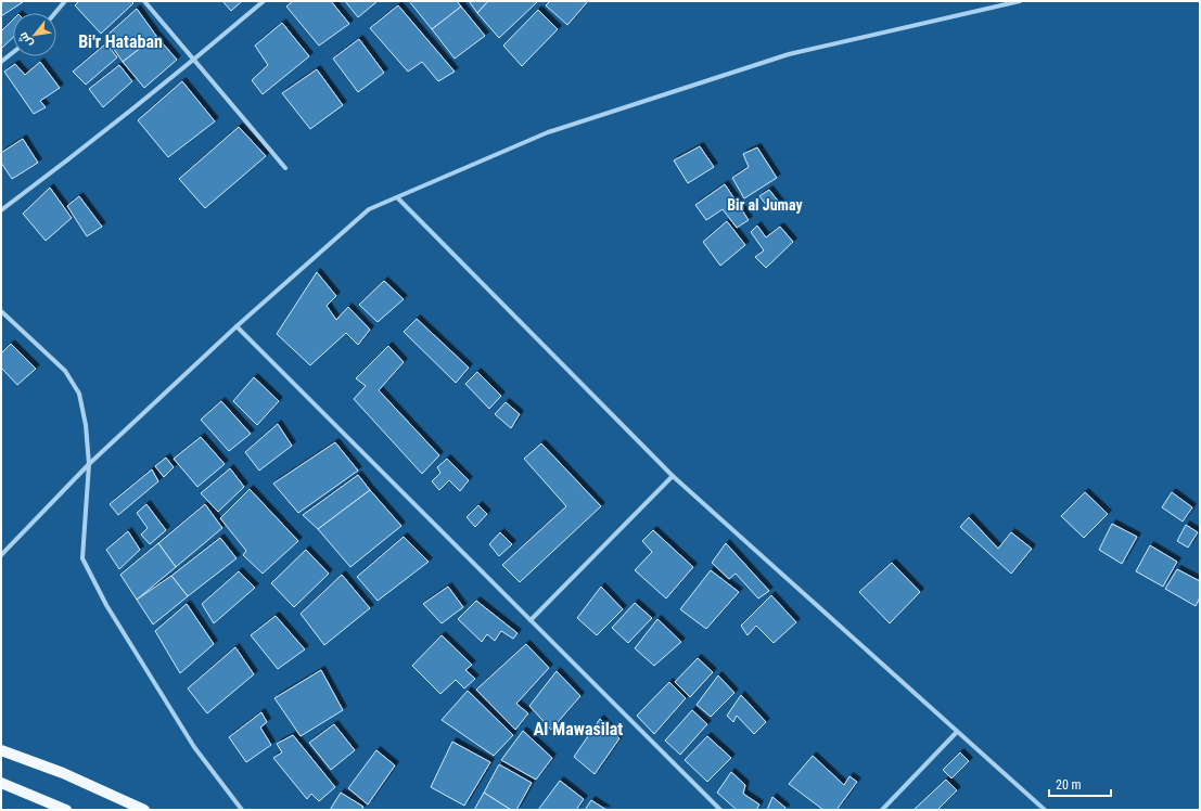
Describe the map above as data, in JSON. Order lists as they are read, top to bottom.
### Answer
{
  "districts": ["Bi'r Hataban", "Bir al Jumay", "Al Mawasilat"],
  "scale_bar": "20 m",
  "north": "bottom left"
}
